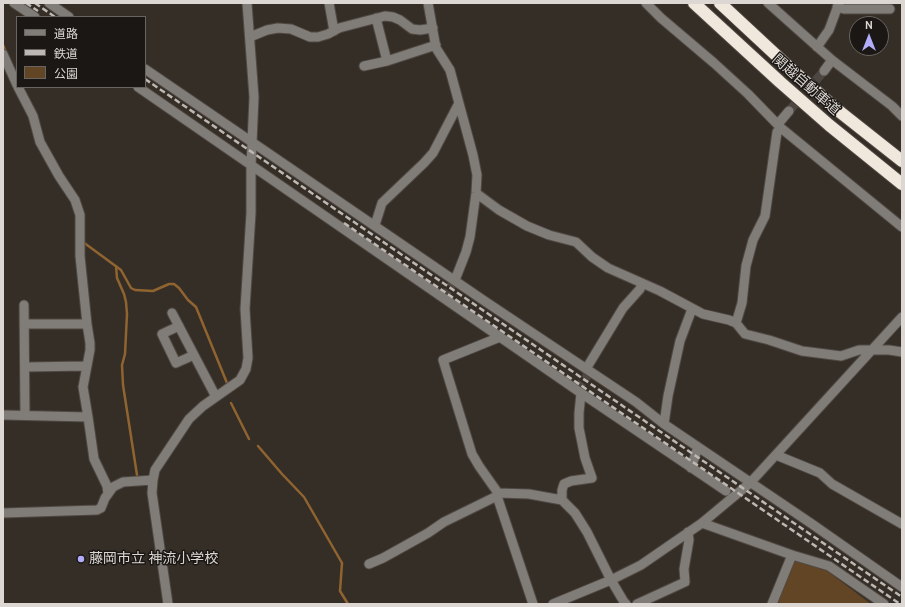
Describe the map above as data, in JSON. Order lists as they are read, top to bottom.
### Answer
{
  "streets": {
    "highway": ["関越自動車道"]
  },
  "places": ["藤岡市立 神流小学校"],
  "legend": ["道路", "鉄道", "公園"],
  "north": "top"
}
